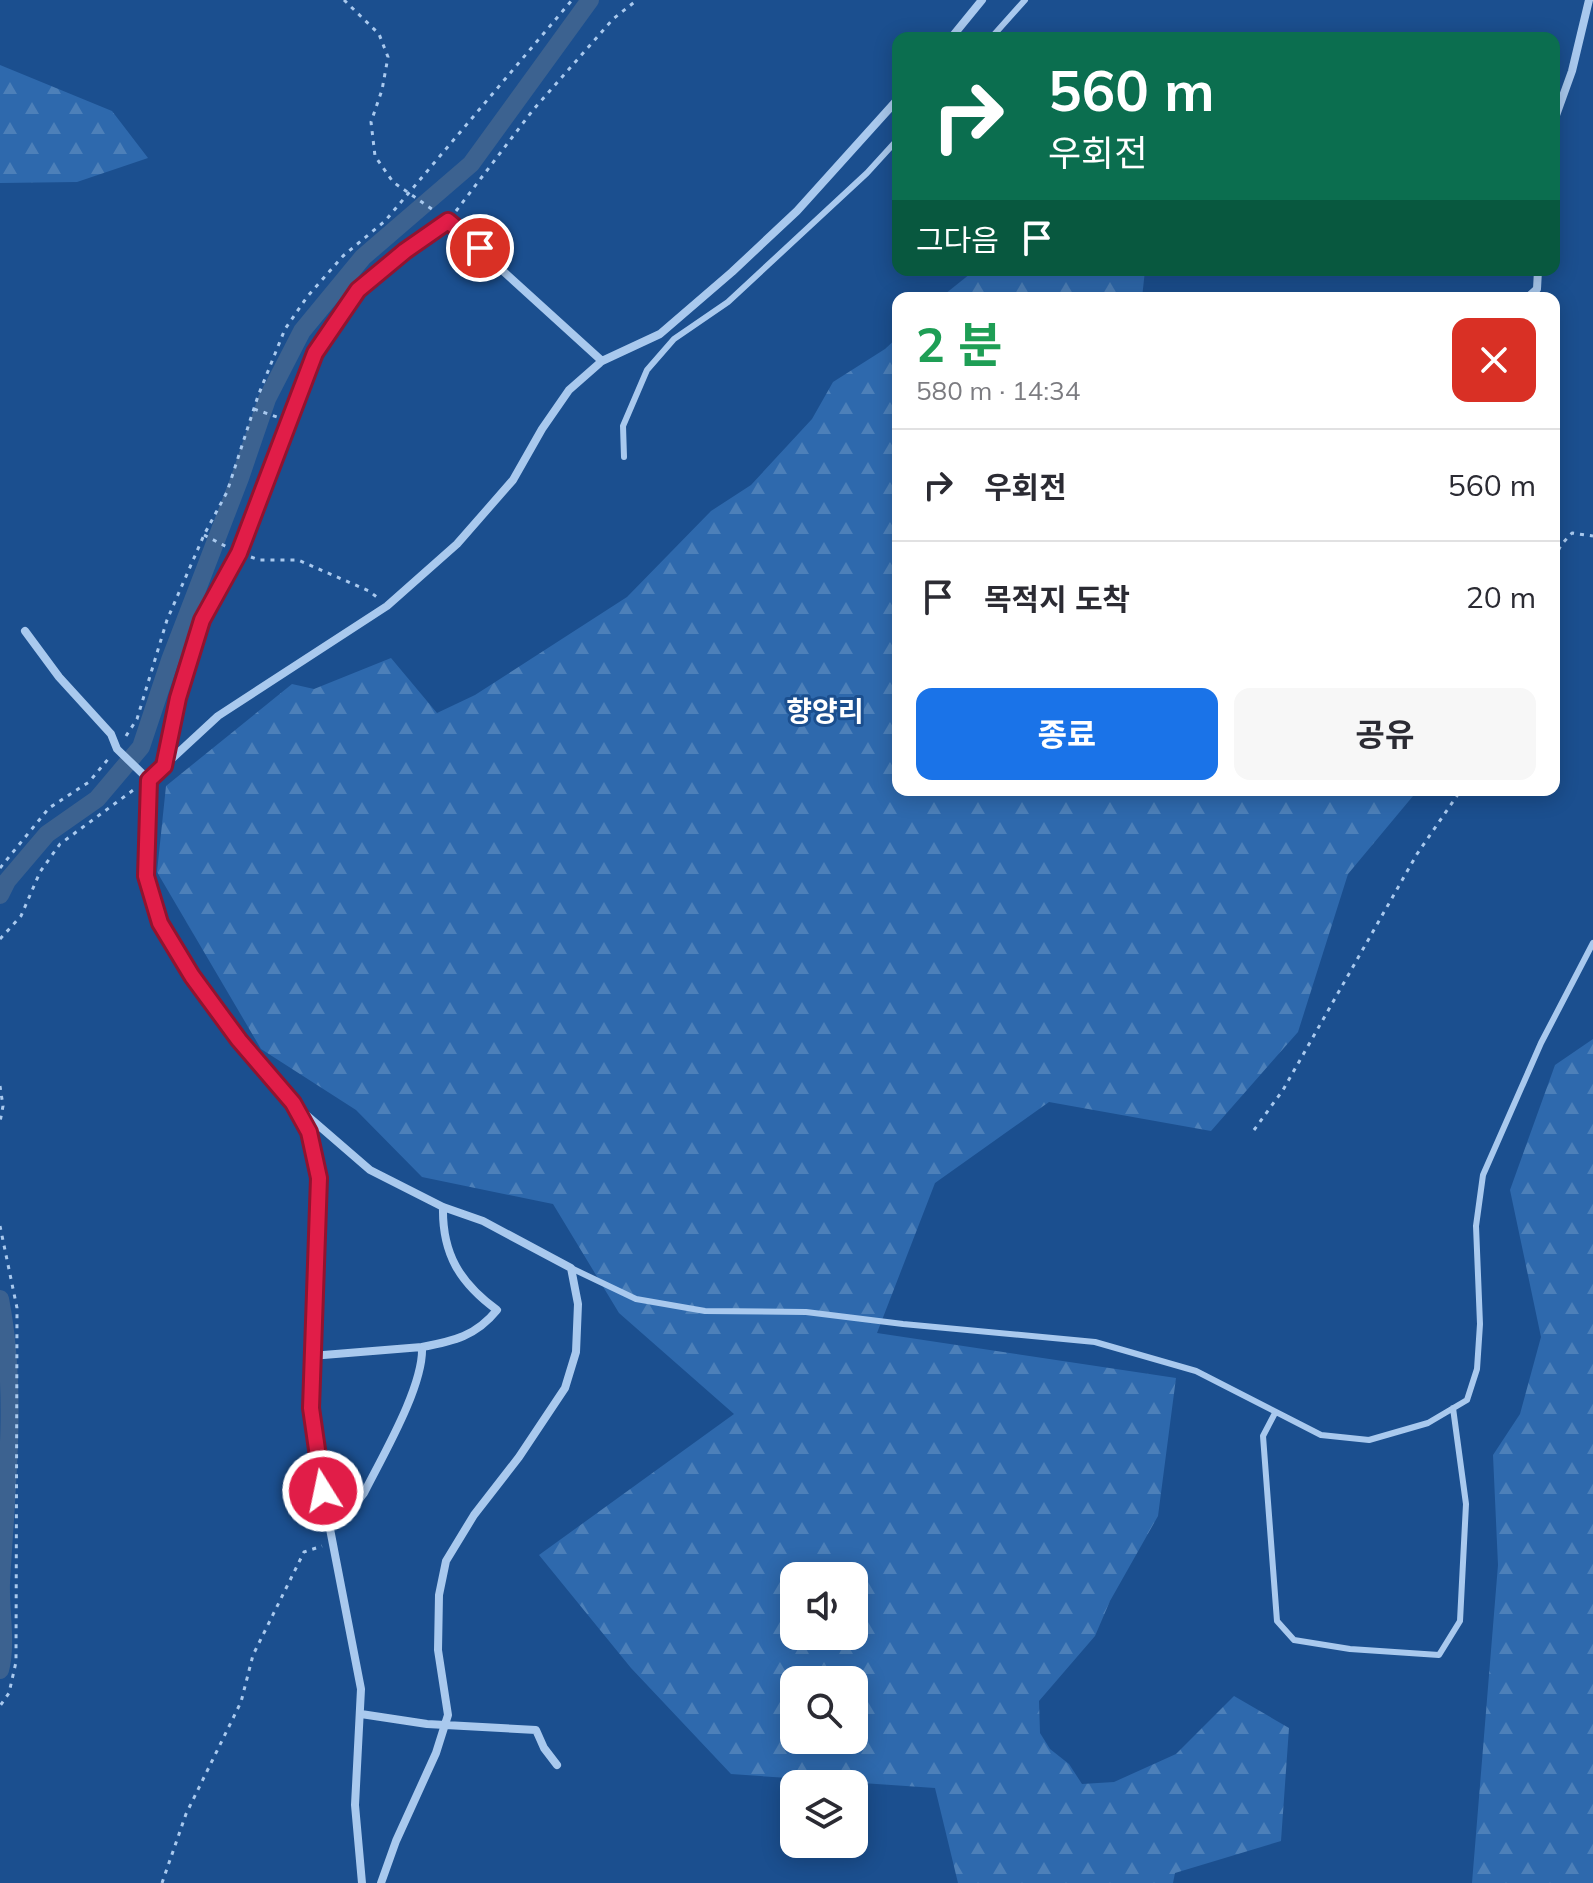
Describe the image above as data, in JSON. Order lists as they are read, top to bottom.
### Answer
{
  "districts": ["향양리"],
  "page": {
    "turn": ["560 m", "우회전"],
    "then": "그다음",
    "heading": ["2 분", "580 m · 14:34"],
    "list": [
      {
        "name": "우회전",
        "value": "560 m"
      },
      {
        "name": "목적지 도착",
        "value": "20 m"
      }
    ],
    "buttons": ["종료", "공유"]
  }
}
